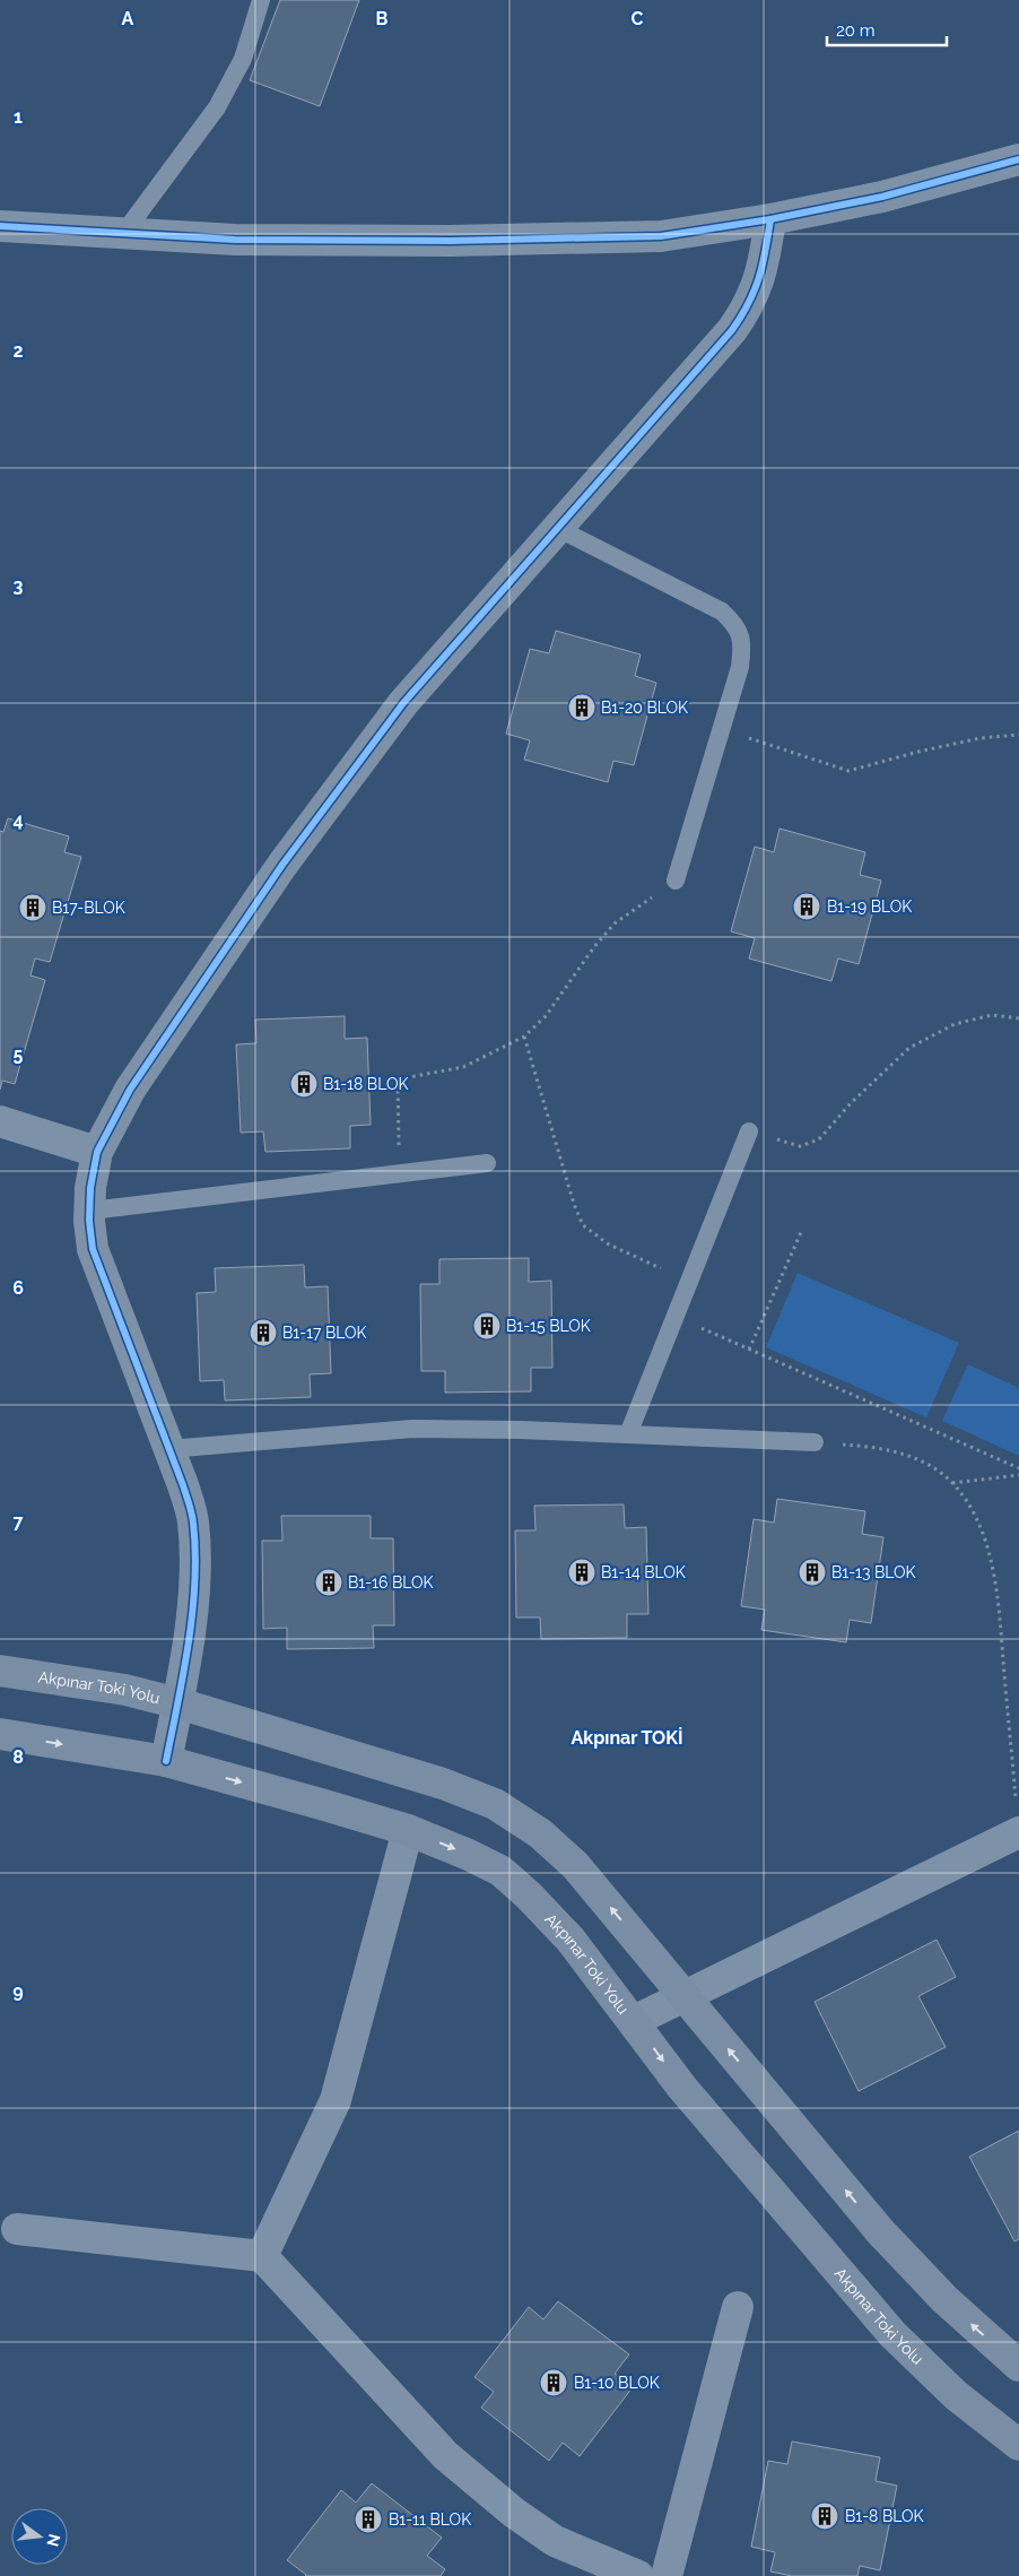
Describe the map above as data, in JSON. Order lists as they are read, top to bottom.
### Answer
{
  "streets": {
    "main road": ["Akpınar Toki Yolu"]
  },
  "districts": ["Akpınar TOKİ"],
  "places": {
    "building": [
      "B1-20 BLOK",
      "B1-19 BLOK",
      "B17-BLOK",
      "B1-18 BLOK",
      "B1-15 BLOK",
      "B1-17 BLOK",
      "B1-14 BLOK",
      "B1-13 BLOK",
      "B1-16 BLOK",
      "B1-10 BLOK",
      "B1-8 BLOK",
      "B1-11 BLOK"
    ]
  },
  "scale_bar": "20 m",
  "north": "right",
  "grid": {
    "columns": ["A", "B", "C"],
    "rows": [
      "1",
      "2",
      "3",
      "4",
      "5",
      "6",
      "7",
      "8",
      "9"
    ]
  }
}
